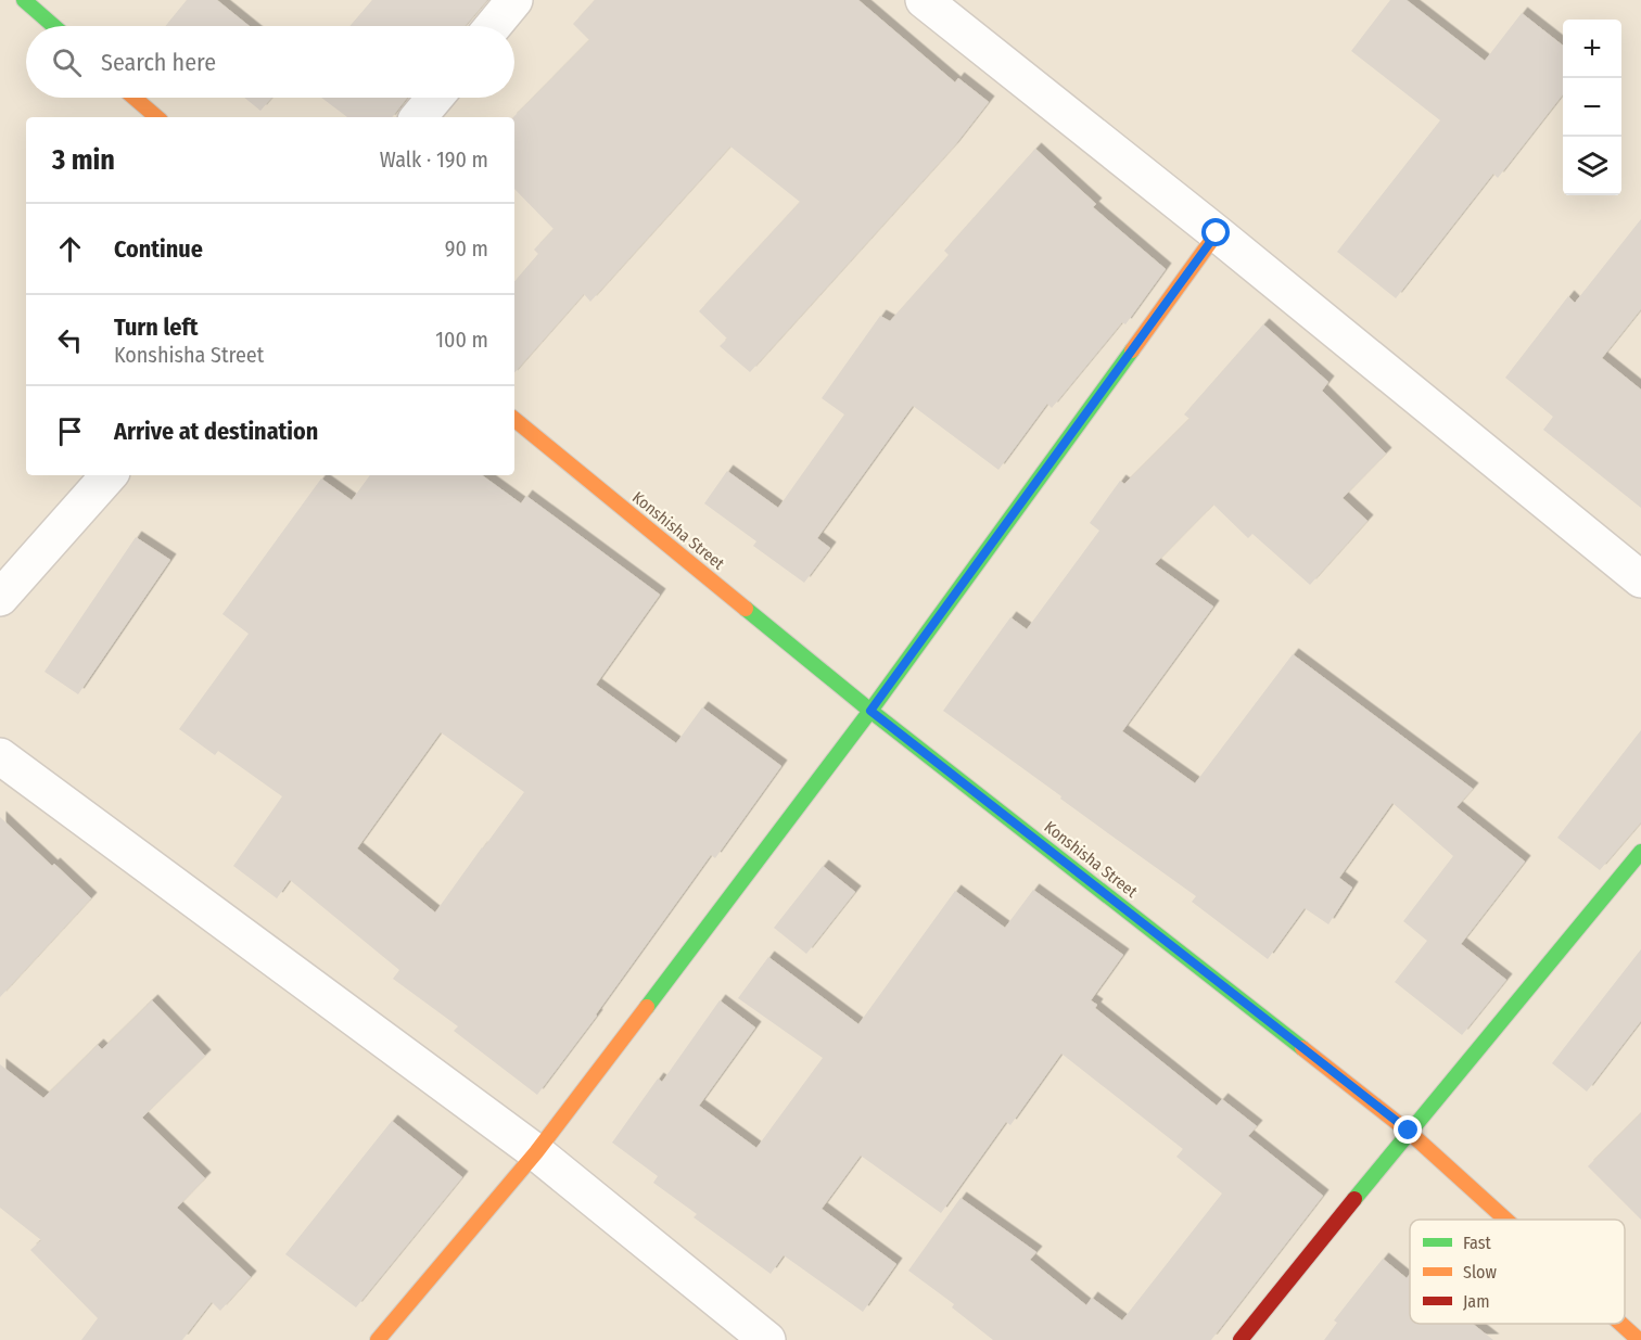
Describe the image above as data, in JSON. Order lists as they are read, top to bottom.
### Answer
{
  "streets": {
    "street": ["Konshisha Street"]
  },
  "legend": ["Fast", "Slow", "Jam"],
  "page": {
    "map_buttons": ["+", "−"],
    "search": "Search here",
    "heading": ["3 min", "Walk · 190 m"],
    "list": [
      ["Continue", "90 m"],
      ["Turn left", "Konshisha Street", "100 m"],
      "Arrive at destination"
    ]
  }
}
